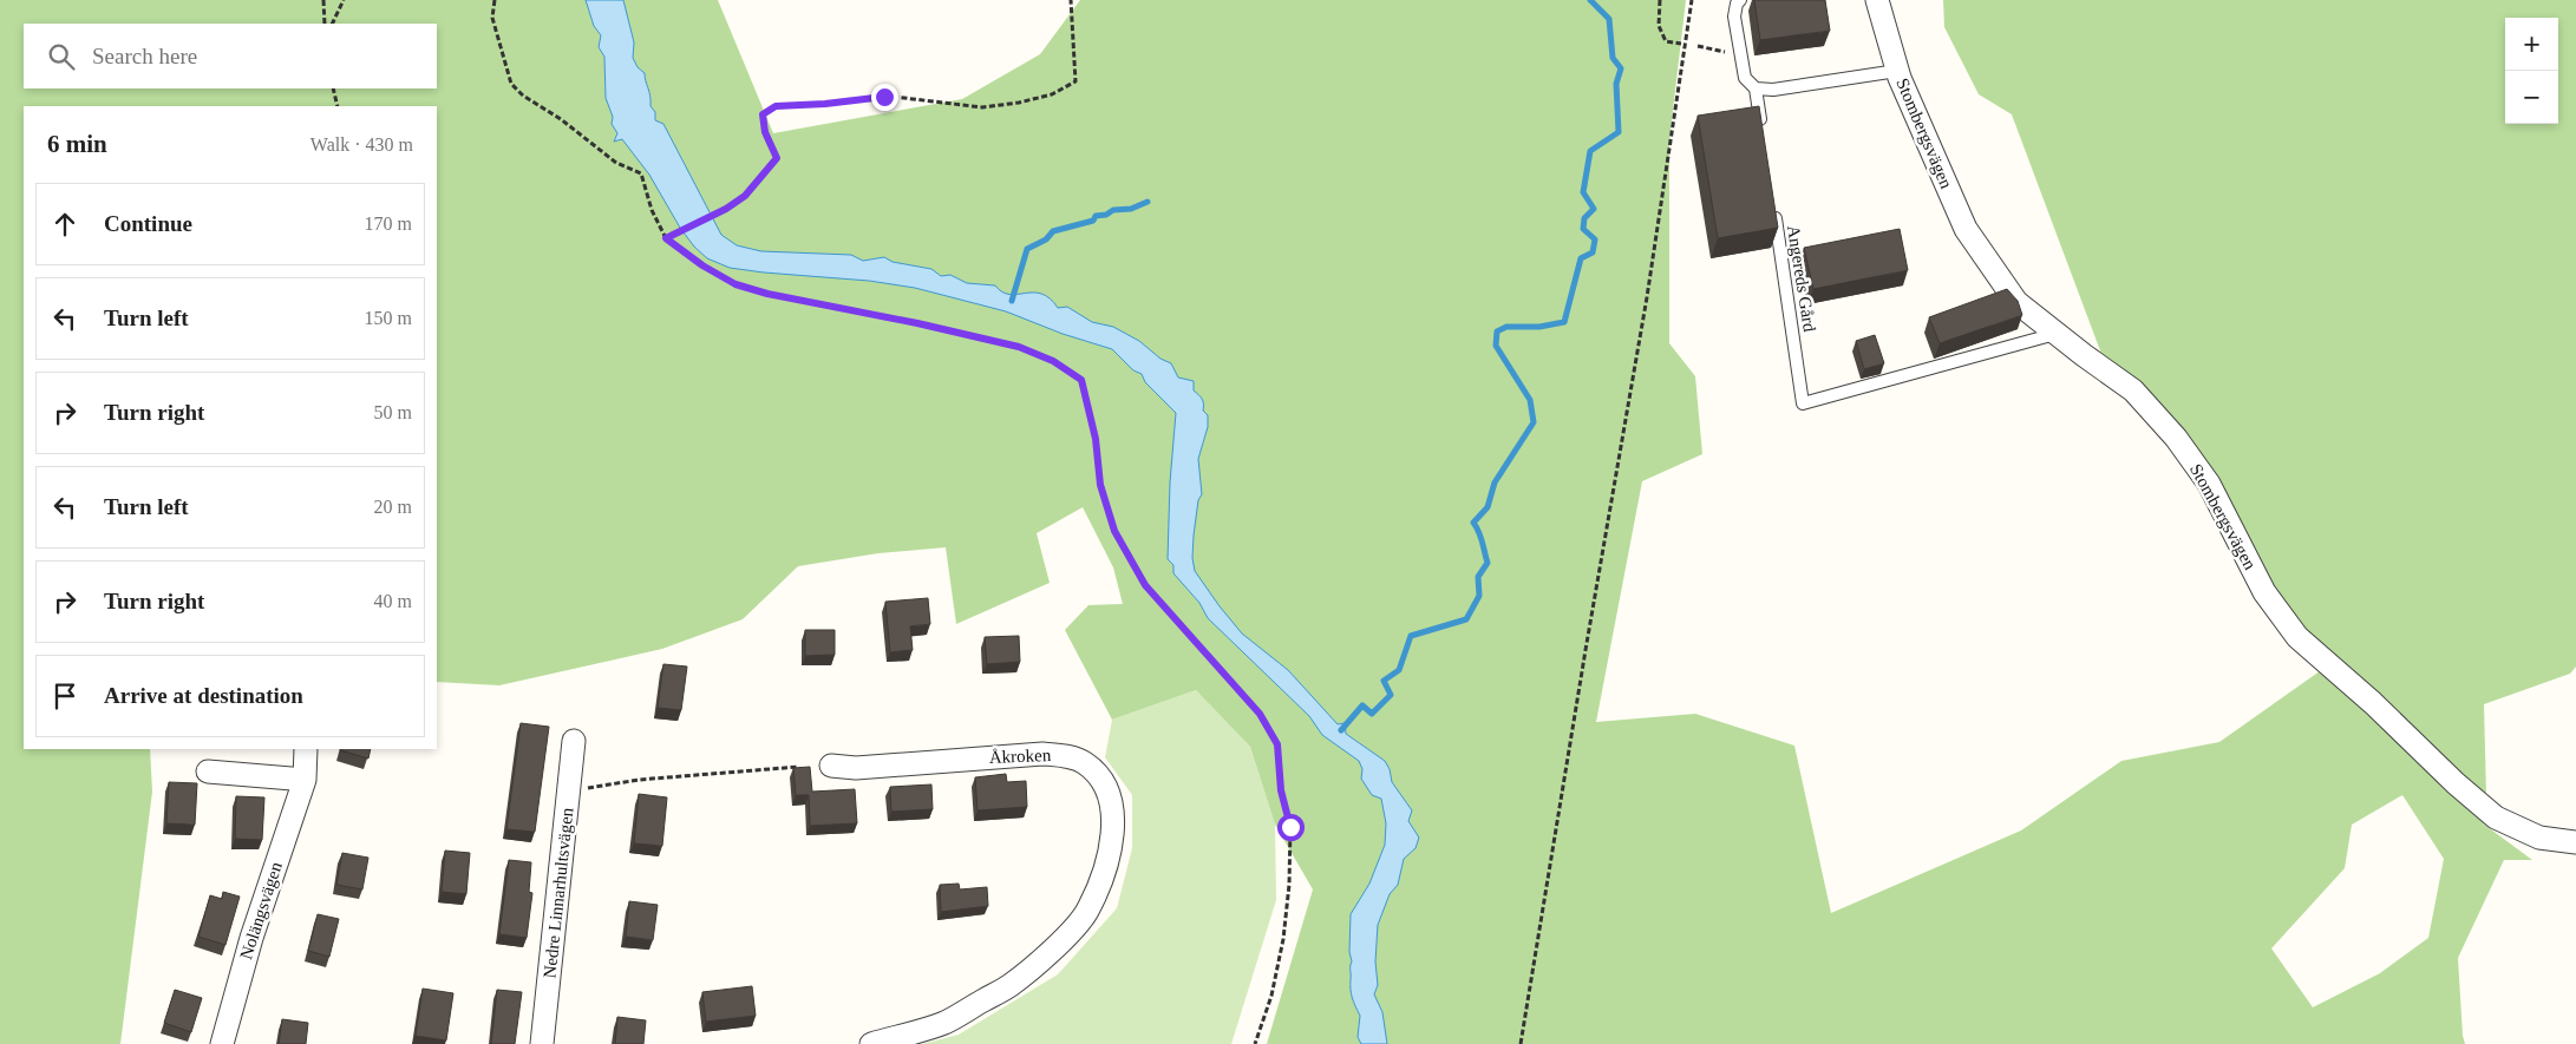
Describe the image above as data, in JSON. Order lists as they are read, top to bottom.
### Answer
{
  "streets": {
    "street": [
      "Stombergsvägen",
      "Åkroken",
      "Nedre Linnarhultsvägen",
      "Nolängsvägen"
    ],
    "lane": ["Angereds Gård"]
  },
  "crossings": [
    ["Stombergsvägen", "Angereds Gård"]
  ],
  "page": {
    "map_buttons": ["+", "−"],
    "search": "Search here",
    "heading": ["6 min", "Walk · 430 m"],
    "list": [
      ["Continue", "170 m"],
      ["Turn left", "150 m"],
      ["Turn right", "50 m"],
      ["Turn left", "20 m"],
      ["Turn right", "40 m"],
      "Arrive at destination"
    ]
  }
}
